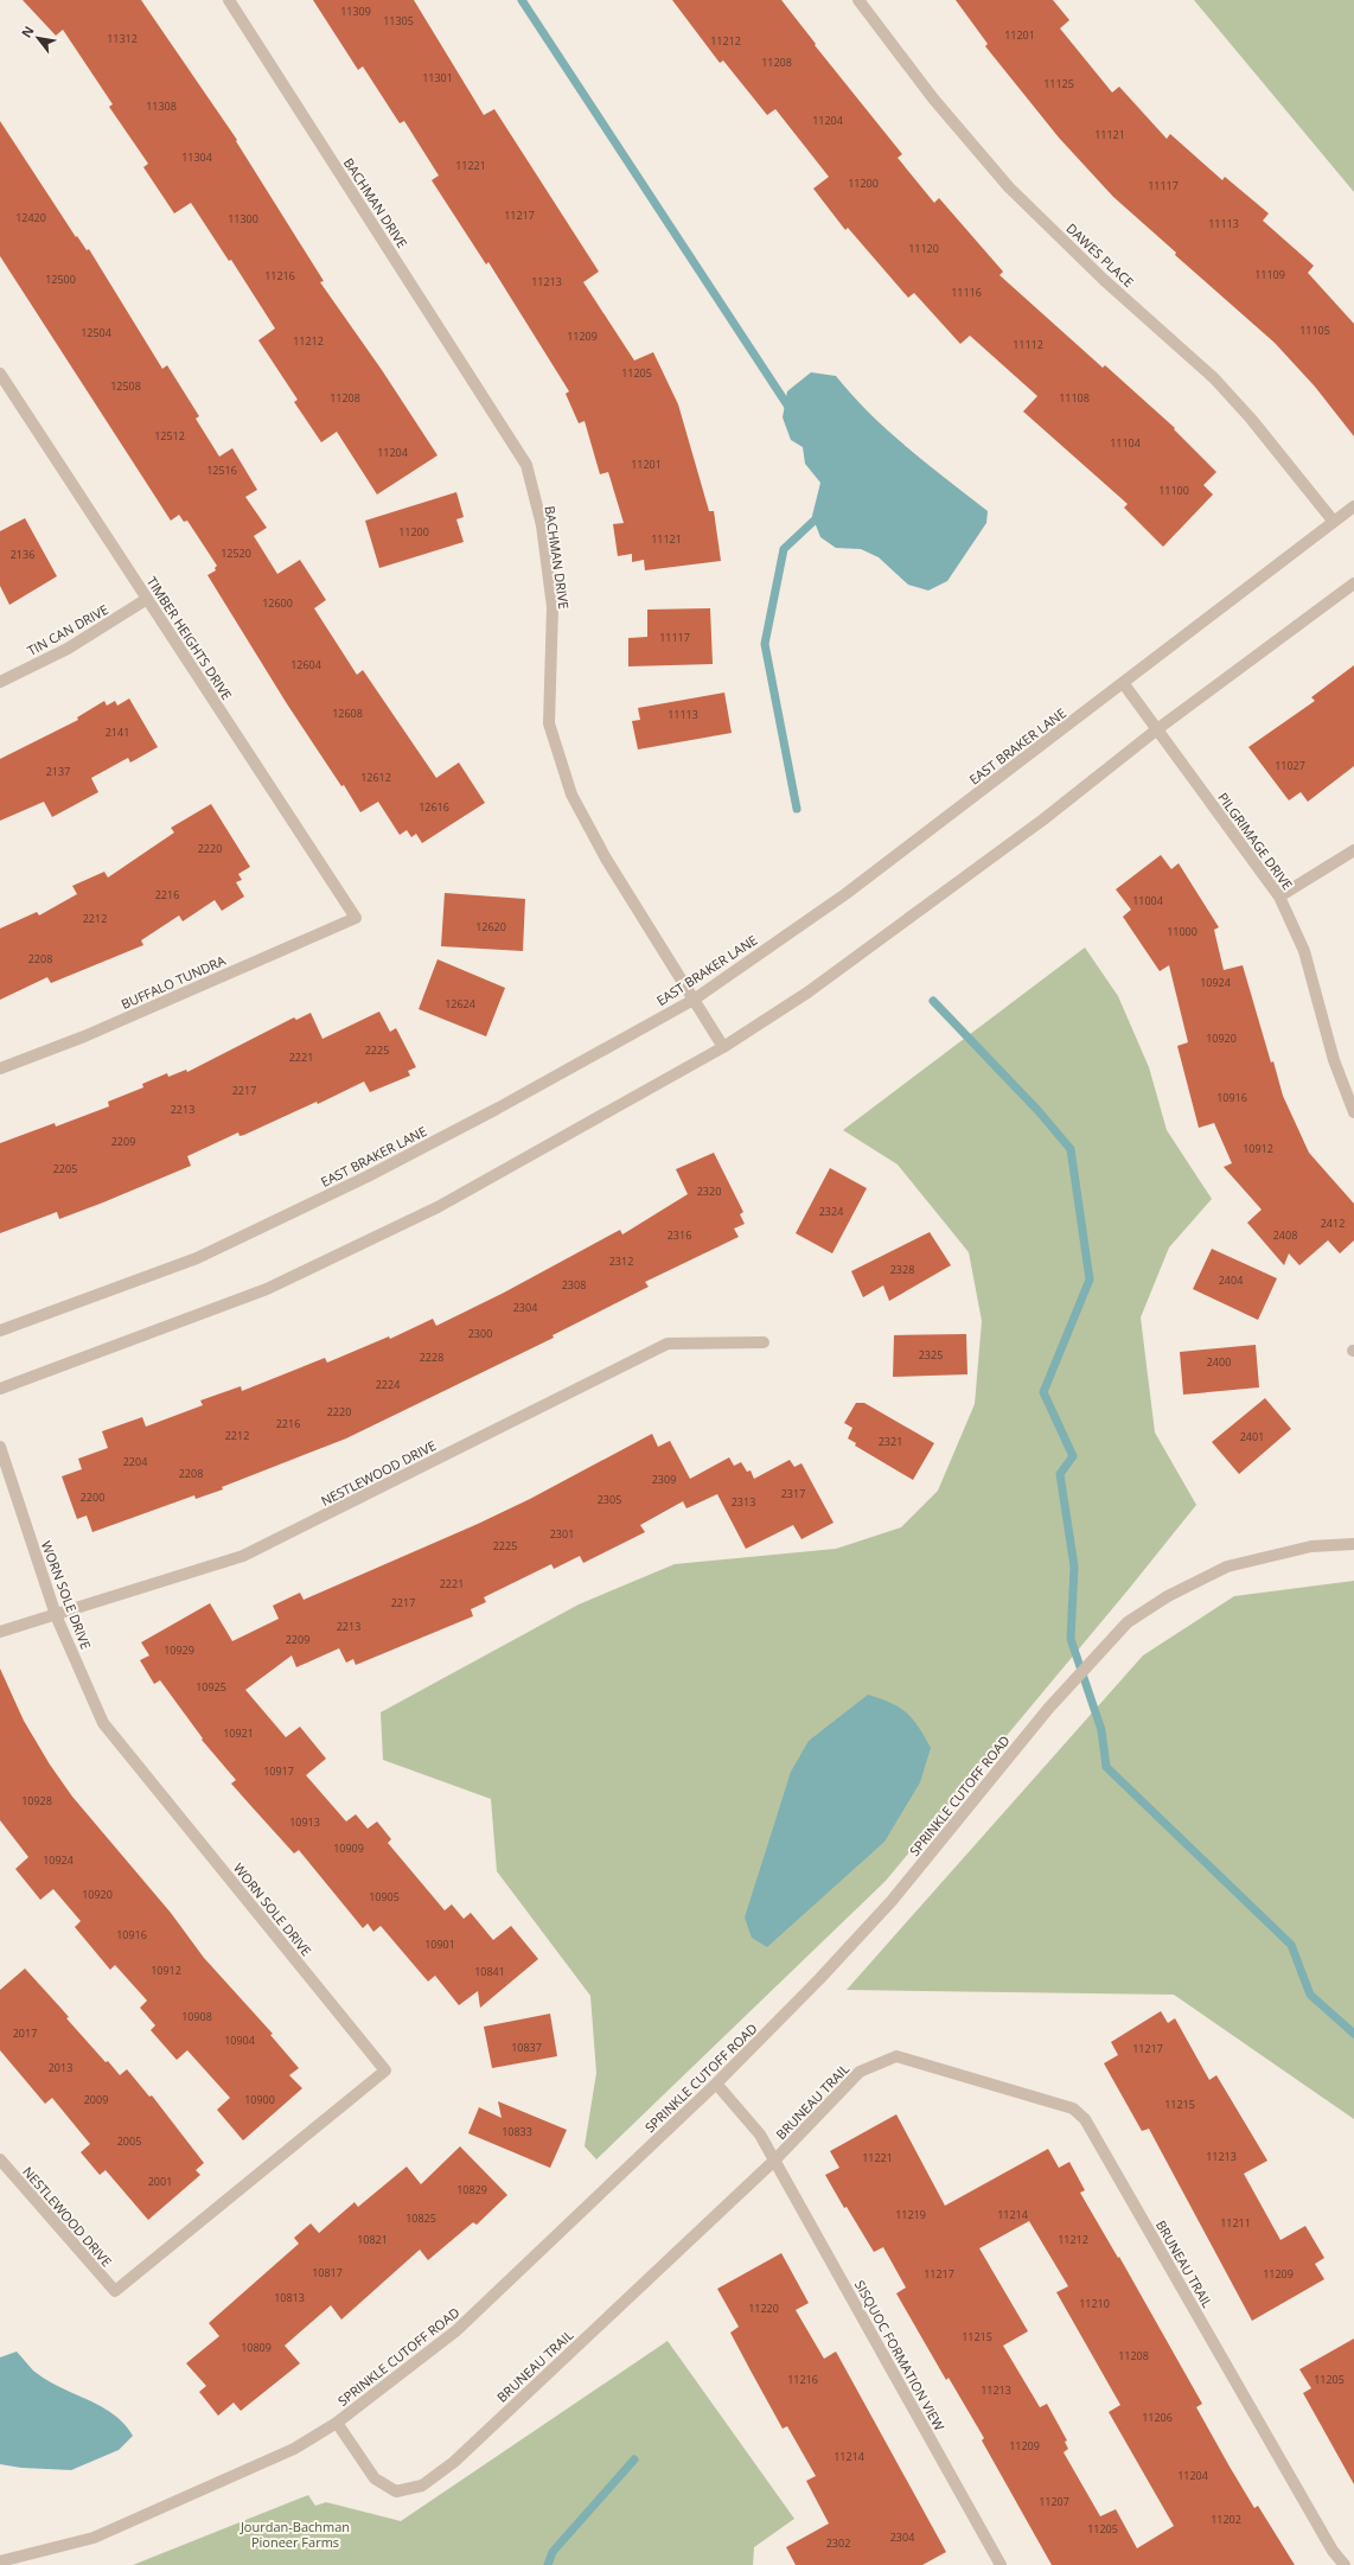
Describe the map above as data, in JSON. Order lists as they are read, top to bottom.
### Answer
{
  "streets": {
    "street": [
      "BACHMAN DRIVE",
      "DAWES PLACE",
      "TIN CAN DRIVE",
      "TIMBER HEIGHTS DRIVE",
      "EAST BRAKER LANE",
      "PILGRIMAGE DRIVE",
      "BUFFALO TUNDRA",
      "NESTLEWOOD DRIVE",
      "WORN SOLE DRIVE",
      "SPRINKLE CUTOFF ROAD",
      "BRUNEAU TRAIL",
      "SISQUOC FORMATION VIEW"
    ]
  },
  "crossings": [
    ["BACHMAN DRIVE", "EAST BRAKER LANE"],
    ["DAWES PLACE", "EAST BRAKER LANE"],
    ["TIN CAN DRIVE", "TIMBER HEIGHTS DRIVE"],
    ["TIMBER HEIGHTS DRIVE", "BUFFALO TUNDRA"],
    ["EAST BRAKER LANE", "PILGRIMAGE DRIVE"],
    ["NESTLEWOOD DRIVE", "WORN SOLE DRIVE"],
    ["SPRINKLE CUTOFF ROAD", "BRUNEAU TRAIL"],
    ["SPRINKLE CUTOFF ROAD", "SISQUOC FORMATION VIEW"],
    ["BRUNEAU TRAIL", "SISQUOC FORMATION VIEW"]
  ],
  "parks": ["Jourdan-Bachman Pioneer Farms"],
  "house_numbers": [
    "11309",
    "11305",
    "11201",
    "11312",
    "11212",
    "11208",
    "11301",
    "11125",
    "11308",
    "11204",
    "11121",
    "11304",
    "11221",
    "11200",
    "11117",
    "11217",
    "12420",
    "11300",
    "11113",
    "11120",
    "11109",
    "11216",
    "12500",
    "11213",
    "11116",
    "11105",
    "12504",
    "11209",
    "11212",
    "11112",
    "11205",
    "12508",
    "11208",
    "11108",
    "12512",
    "11104",
    "11204",
    "11201",
    "12516",
    "11100",
    "11200",
    "11121",
    "12520",
    "2136",
    "12600",
    "11117",
    "12604",
    "12608",
    "11113",
    "2141",
    "11027",
    "2137",
    "12612",
    "12616",
    "2220",
    "2216",
    "11004",
    "2212",
    "12620",
    "11000",
    "2208",
    "10924",
    "12624",
    "10920",
    "2225",
    "2221",
    "2217",
    "10916",
    "2213",
    "2209",
    "10912",
    "2205",
    "2320",
    "2324",
    "2412",
    "2316",
    "2408",
    "2312",
    "2328",
    "2404",
    "2308",
    "2304",
    "2300",
    "2325",
    "2228",
    "2400",
    "2224",
    "2220",
    "2216",
    "2212",
    "2401",
    "2321",
    "2204",
    "2208",
    "2309",
    "2317",
    "2200",
    "2305",
    "2313",
    "2301",
    "2225",
    "2221",
    "2217",
    "2213",
    "2209",
    "10929",
    "10925",
    "10921",
    "10917",
    "10928",
    "10913",
    "10909",
    "10924",
    "10920",
    "10905",
    "10916",
    "10901",
    "10912",
    "10841",
    "10908",
    "2017",
    "10904",
    "10837",
    "11217",
    "2013",
    "2009",
    "10900",
    "11215",
    "10833",
    "2005",
    "11213",
    "11221",
    "2001",
    "10829",
    "11219",
    "11214",
    "10825",
    "11211",
    "10821",
    "11212",
    "10817",
    "11217",
    "11209",
    "10813",
    "11210",
    "11220",
    "11215",
    "10809",
    "11208",
    "11216",
    "11205",
    "11213",
    "11206",
    "11209",
    "11214",
    "11204",
    "11207",
    "11202",
    "11205",
    "2304",
    "2302"
  ],
  "north": "top left"
}
